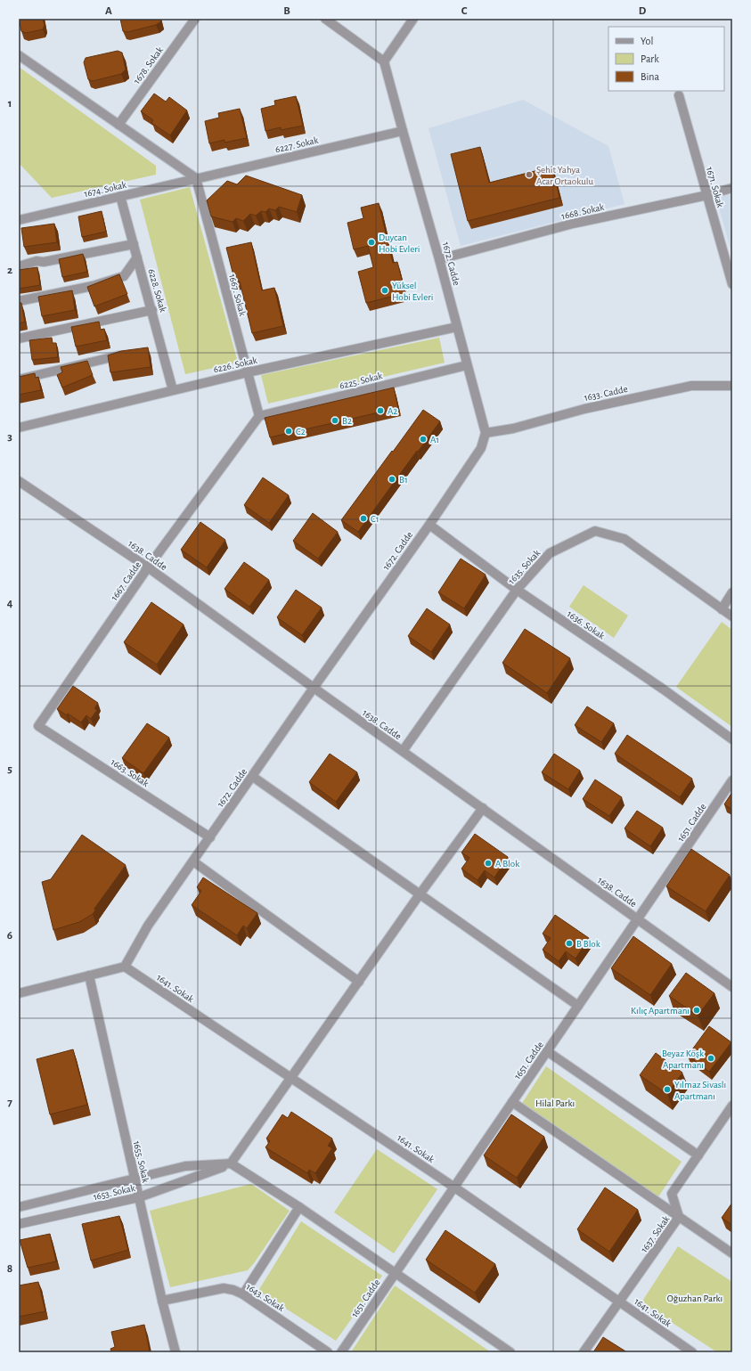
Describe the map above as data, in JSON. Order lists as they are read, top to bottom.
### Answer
{
  "streets": {
    "street": [
      "1678. Sokak",
      "6227. Sokak",
      "1671. Sokak",
      "1674. Sokak",
      "1668. Sokak",
      "1672. Cadde",
      "6228. Sokak",
      "1667. Sokak",
      "6226. Sokak",
      "6225. Sokak",
      "1633. Cadde",
      "1638. Cadde",
      "1635. Sokak",
      "1667. Cadde",
      "1636. Sokak",
      "1663. Sokak",
      "1651. Cadde",
      "1641. Sokak",
      "1655. Sokak",
      "1653. Sokak",
      "1637. Sokak",
      "1643. Sokak"
    ]
  },
  "crossings": [
    ["6227. Sokak", "1674. Sokak"],
    ["6227. Sokak", "1672. Cadde"],
    ["6227. Sokak", "1667. Sokak"],
    ["1671. Sokak", "1668. Sokak"],
    ["1674. Sokak", "6228. Sokak"],
    ["1674. Sokak", "1667. Sokak"],
    ["1668. Sokak", "1672. Cadde"],
    ["1672. Cadde", "6226. Sokak"],
    ["1672. Cadde", "6225. Sokak"],
    ["1672. Cadde", "1633. Cadde"],
    ["1672. Cadde", "1638. Cadde"],
    ["1672. Cadde", "1636. Sokak"],
    ["1672. Cadde", "1663. Sokak"],
    ["1672. Cadde", "1641. Sokak"],
    ["6228. Sokak", "6226. Sokak"],
    ["1667. Sokak", "6226. Sokak"],
    ["1667. Sokak", "6225. Sokak"],
    ["1667. Sokak", "1667. Cadde"],
    ["6225. Sokak", "1667. Cadde"],
    ["1638. Cadde", "1635. Sokak"],
    ["1638. Cadde", "1667. Cadde"],
    ["1638. Cadde", "1651. Cadde"],
    ["1635. Sokak", "1636. Sokak"],
    ["1667. Cadde", "1663. Sokak"],
    ["1651. Cadde", "1641. Sokak"],
    ["1641. Sokak", "1637. Sokak"],
    ["1655. Sokak", "1653. Sokak"],
    ["1655. Sokak", "1643. Sokak"]
  ],
  "parks": ["Hilal Parkı", "Oğuzhan Parkı"],
  "places": [
    "Şehit Yahya Acar Ortaokulu",
    "Duycan Hobi Evleri",
    "Yüksel Hobi Evleri",
    "A2",
    "B2",
    "C2",
    "A1",
    "B1",
    "C1",
    "A Blok",
    "B Blok",
    "Kılıç Apartmanı",
    "Beyaz Köşk Apartmanı",
    "Yılmaz Sivaslı Apartmanı"
  ],
  "legend": ["Yol", "Park", "Bina"],
  "grid": {
    "columns": [
      "A",
      "B",
      "C",
      "D"
    ],
    "rows": [
      "1",
      "2",
      "3",
      "4",
      "5",
      "6",
      "7",
      "8"
    ]
  }
}
